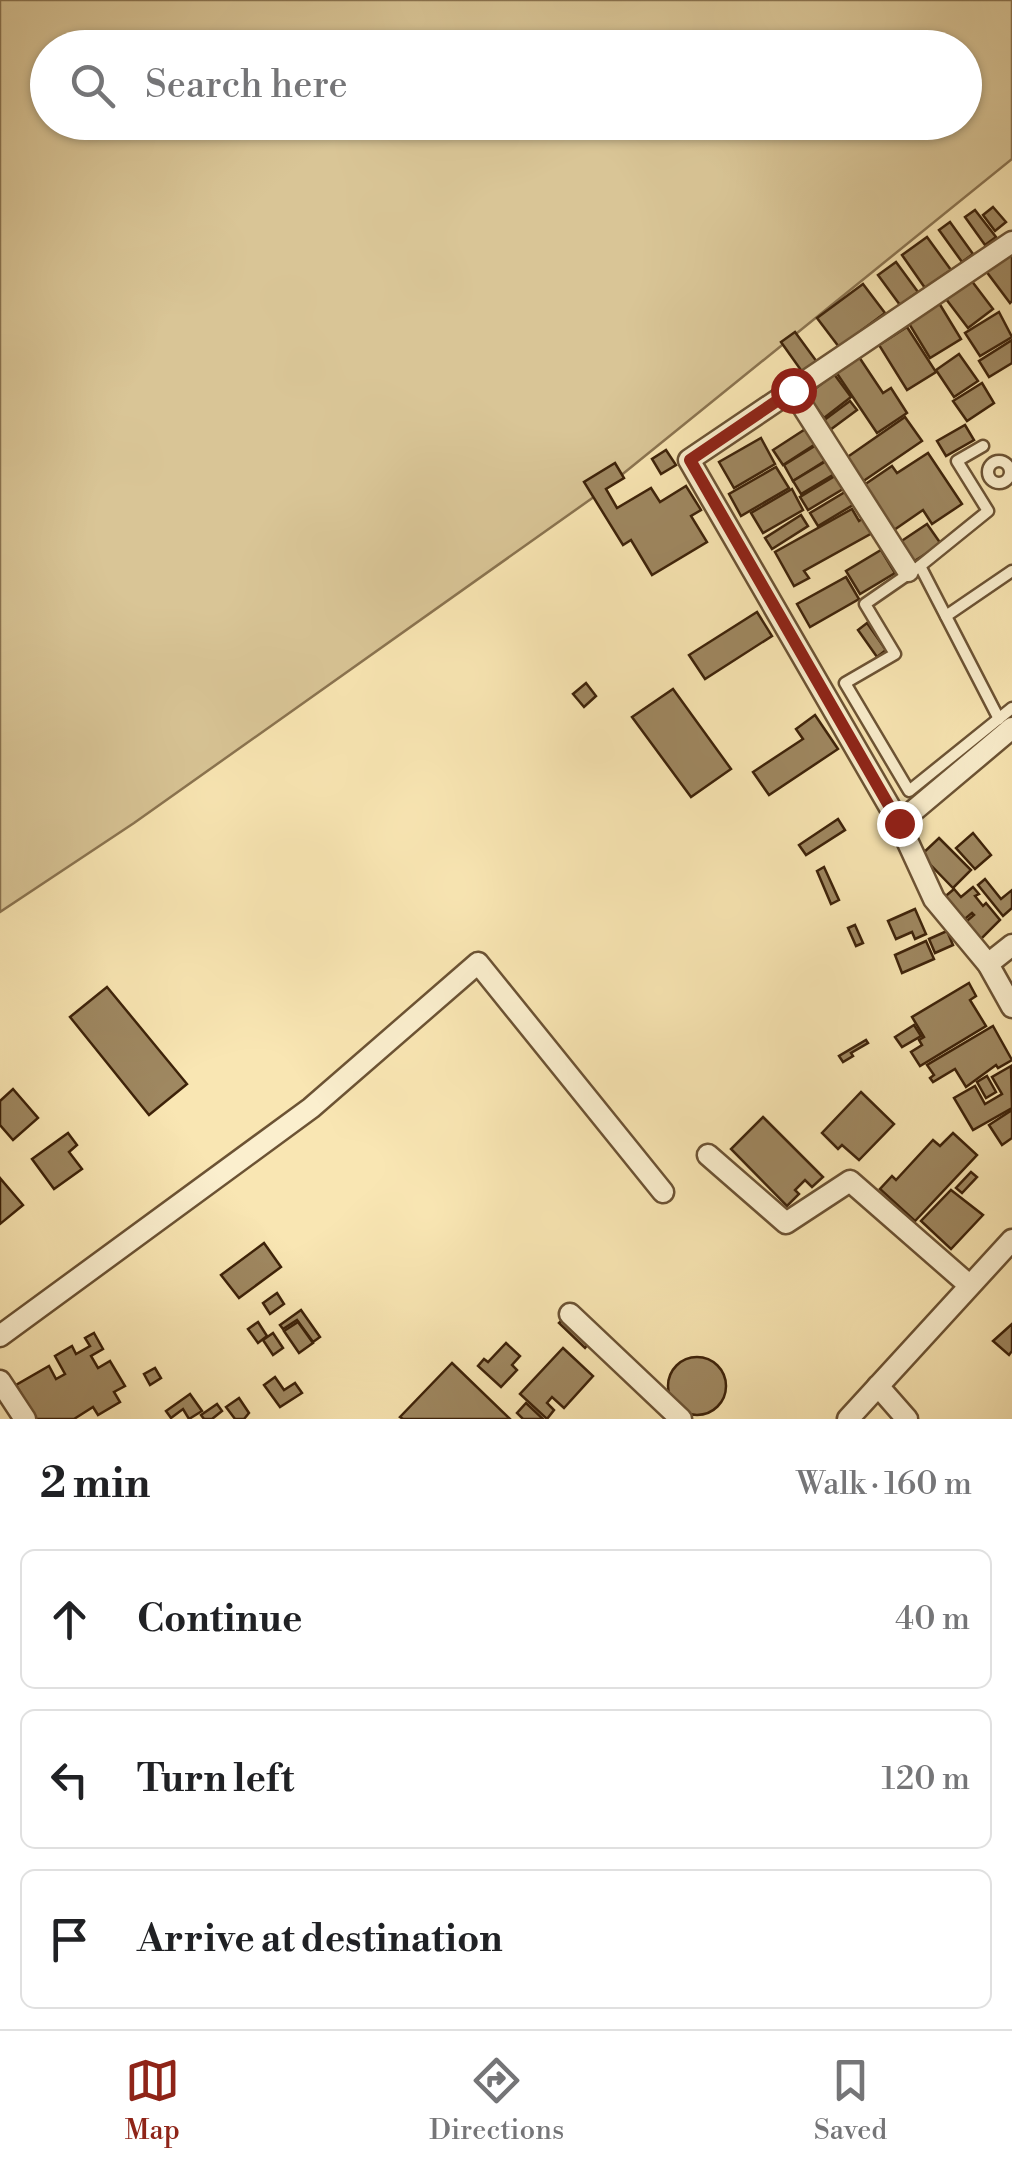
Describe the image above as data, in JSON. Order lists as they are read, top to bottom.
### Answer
{
  "page": {
    "search": "Search here",
    "heading": ["2 min", "Walk · 160 m"],
    "list": [
      ["Continue", "40 m"],
      ["Turn left", "120 m"],
      "Arrive at destination"
    ],
    "nav": ["Map", "Directions", "Saved"]
  }
}
